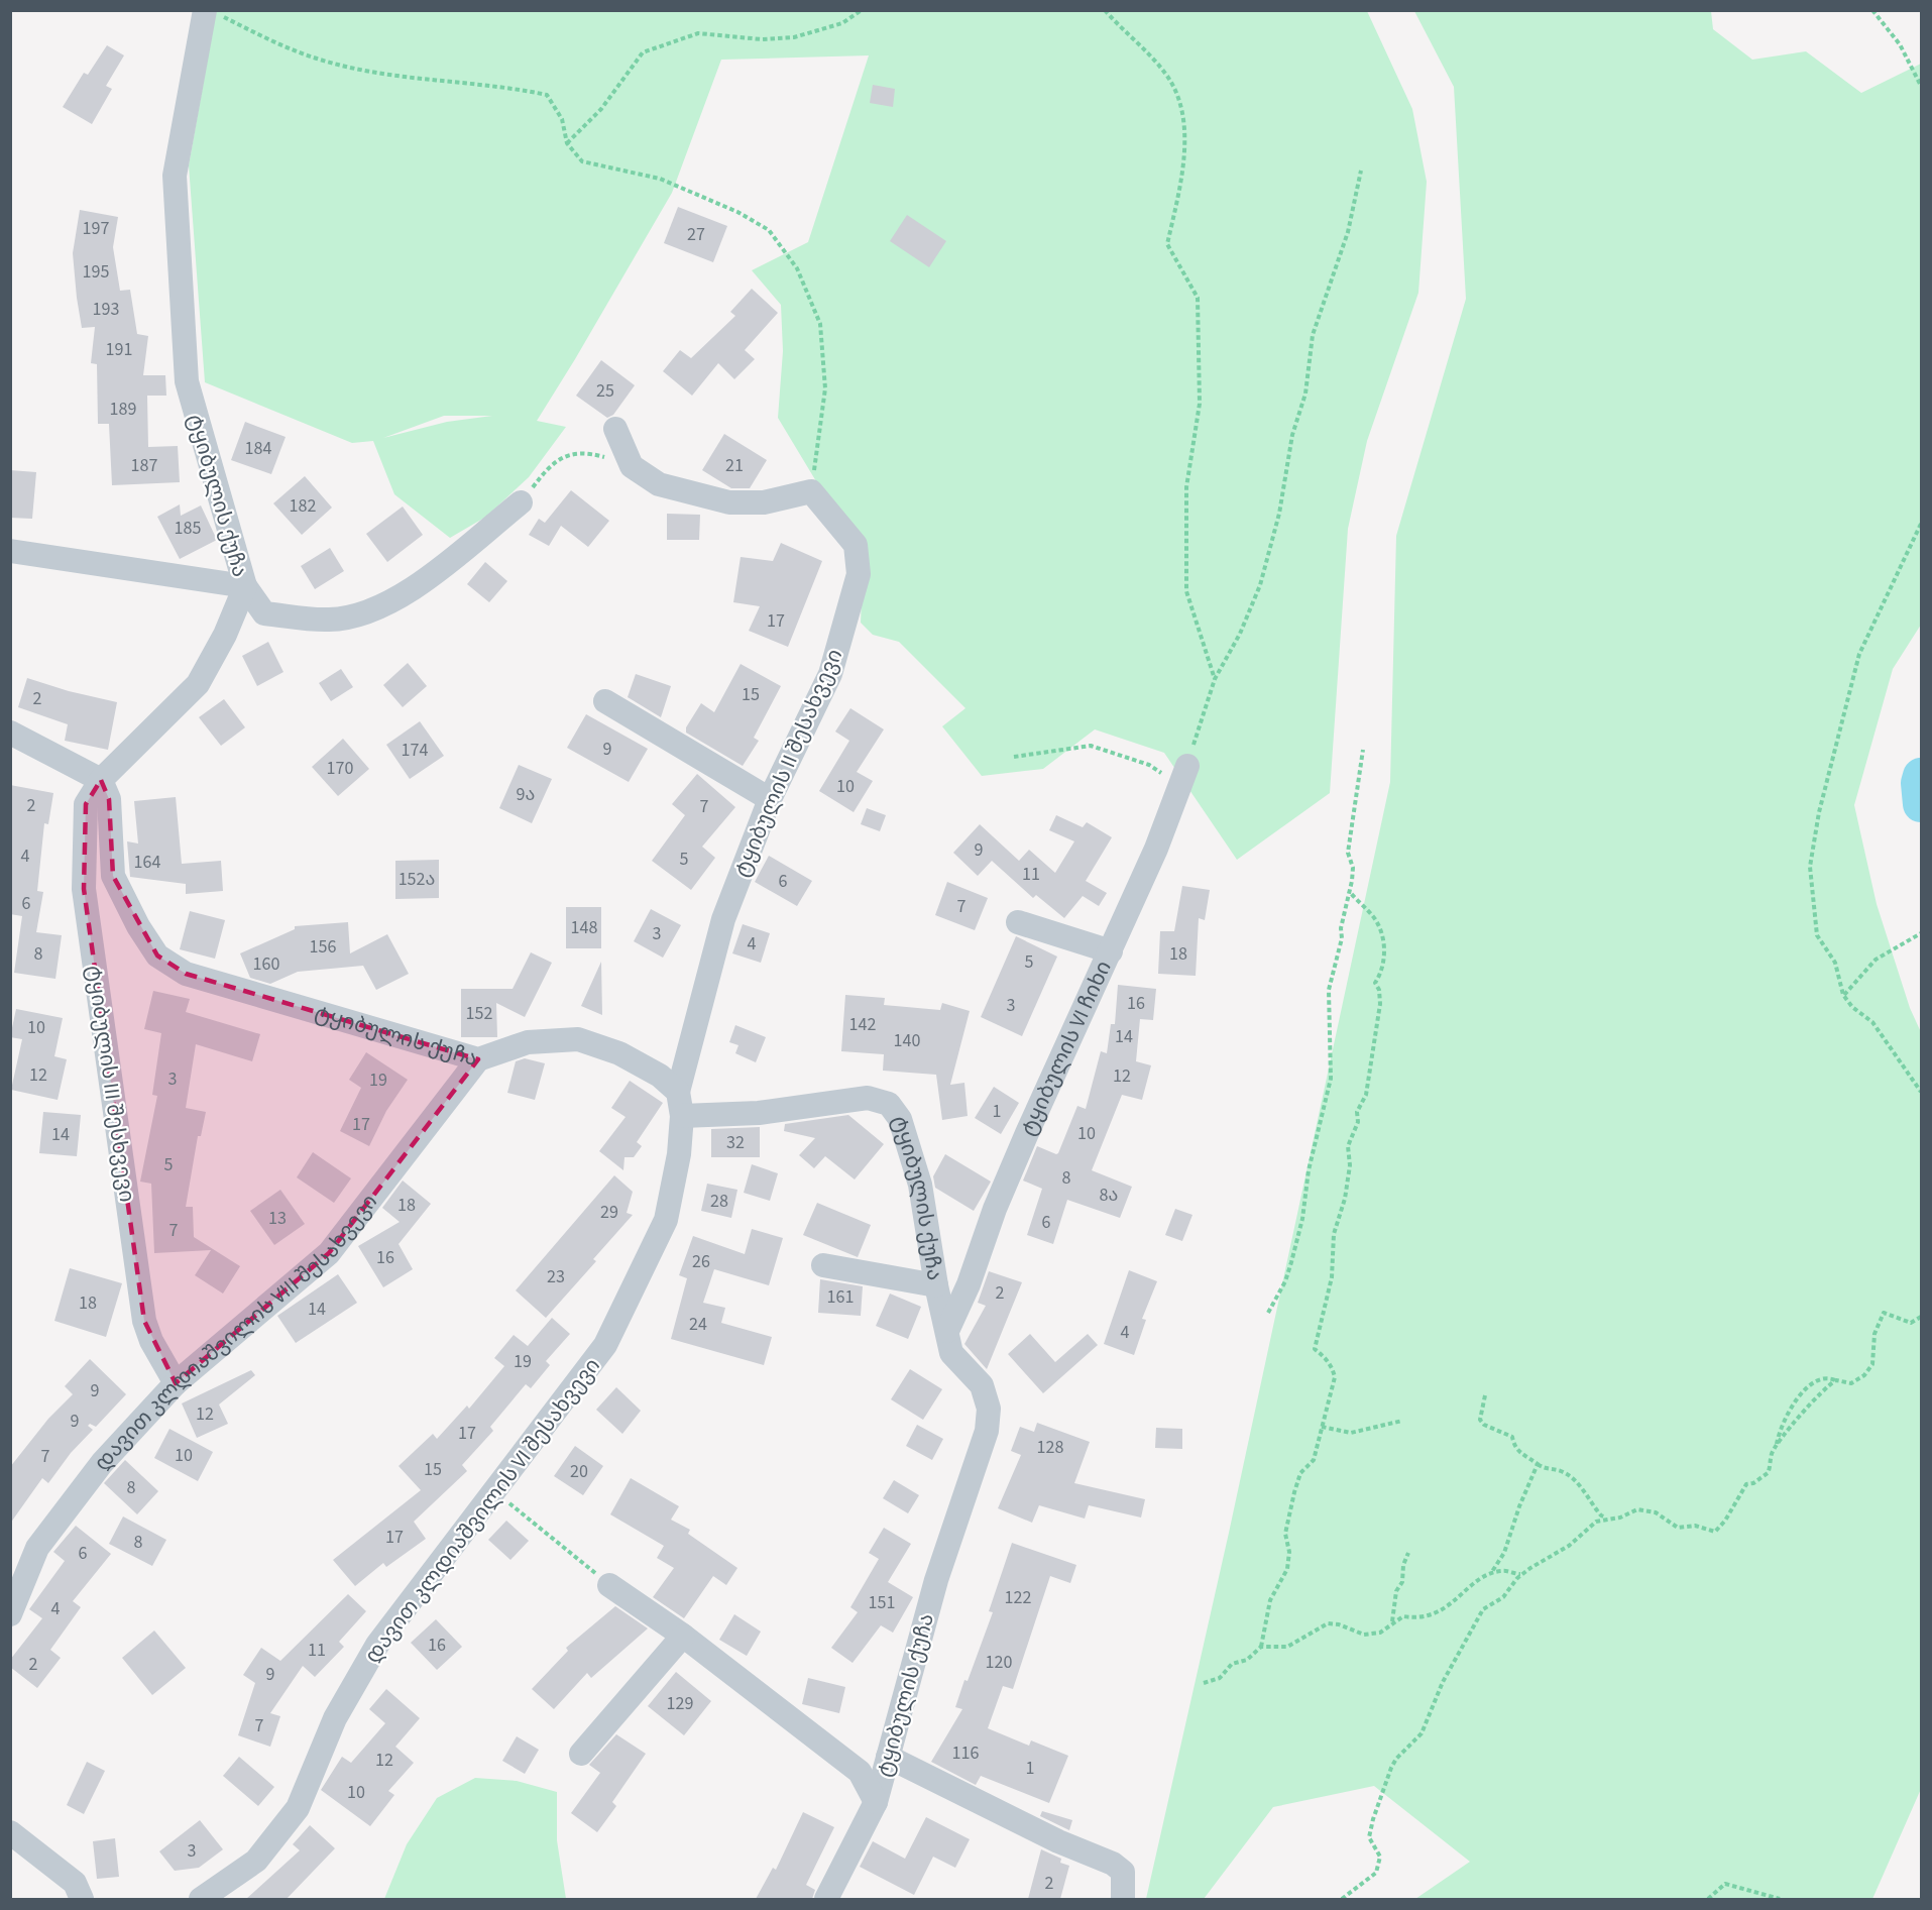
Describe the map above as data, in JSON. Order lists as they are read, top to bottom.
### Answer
{
  "streets": {
    "street": [
      "ტყიბულის ქუჩა",
      "ტყიბულის II შესახვევი",
      "ტყიბულის VI ჩიხი",
      "ტყიბულის III შესხვევი",
      "დავით კლდიაშვილის VIII შესახვევი",
      "დავით კლდიაშვილის VI შესახვევი"
    ]
  },
  "crossings": [
    ["ტყიბულის ქუჩა", "ტყიბულის II შესახვევი"],
    ["ტყიბულის ქუჩა", "ტყიბულის VI ჩიხი"],
    ["ტყიბულის ქუჩა", "ტყიბულის III შესხვევი"],
    ["ტყიბულის ქუჩა", "დავით კლდიაშვილის VIII შესახვევი"],
    ["ტყიბულის ქუჩა", "დავით კლდიაშვილის VI შესახვევი"],
    ["ტყიბულის II შესახვევი", "დავით კლდიაშვილის VI შესახვევი"],
    ["ტყიბულის III შესხვევი", "დავით კლდიაშვილის VIII შესახვევი"]
  ],
  "house_numbers": [
    "197",
    "27",
    "195",
    "193",
    "191",
    "25",
    "189",
    "184",
    "187",
    "21",
    "182",
    "185",
    "17",
    "15",
    "2",
    "9",
    "174",
    "170",
    "10",
    "9ა",
    "2",
    "7",
    "9",
    "4",
    "5",
    "164",
    "11",
    "152ა",
    "6",
    "6",
    "7",
    "148",
    "3",
    "4",
    "156",
    "8",
    "18",
    "5",
    "160",
    "16",
    "3",
    "152",
    "142",
    "10",
    "14",
    "140",
    "12",
    "12",
    "3",
    "19",
    "1",
    "17",
    "10",
    "14",
    "32",
    "5",
    "8",
    "8ა",
    "28",
    "18",
    "29",
    "13",
    "6",
    "7",
    "16",
    "26",
    "23",
    "2",
    "161",
    "18",
    "14",
    "24",
    "4",
    "19",
    "9",
    "12",
    "9",
    "17",
    "128",
    "10",
    "7",
    "15",
    "20",
    "8",
    "17",
    "8",
    "6",
    "122",
    "151",
    "4",
    "16",
    "11",
    "120",
    "2",
    "9",
    "129",
    "7",
    "116",
    "12",
    "1",
    "10",
    "3",
    "2"
  ]
}
